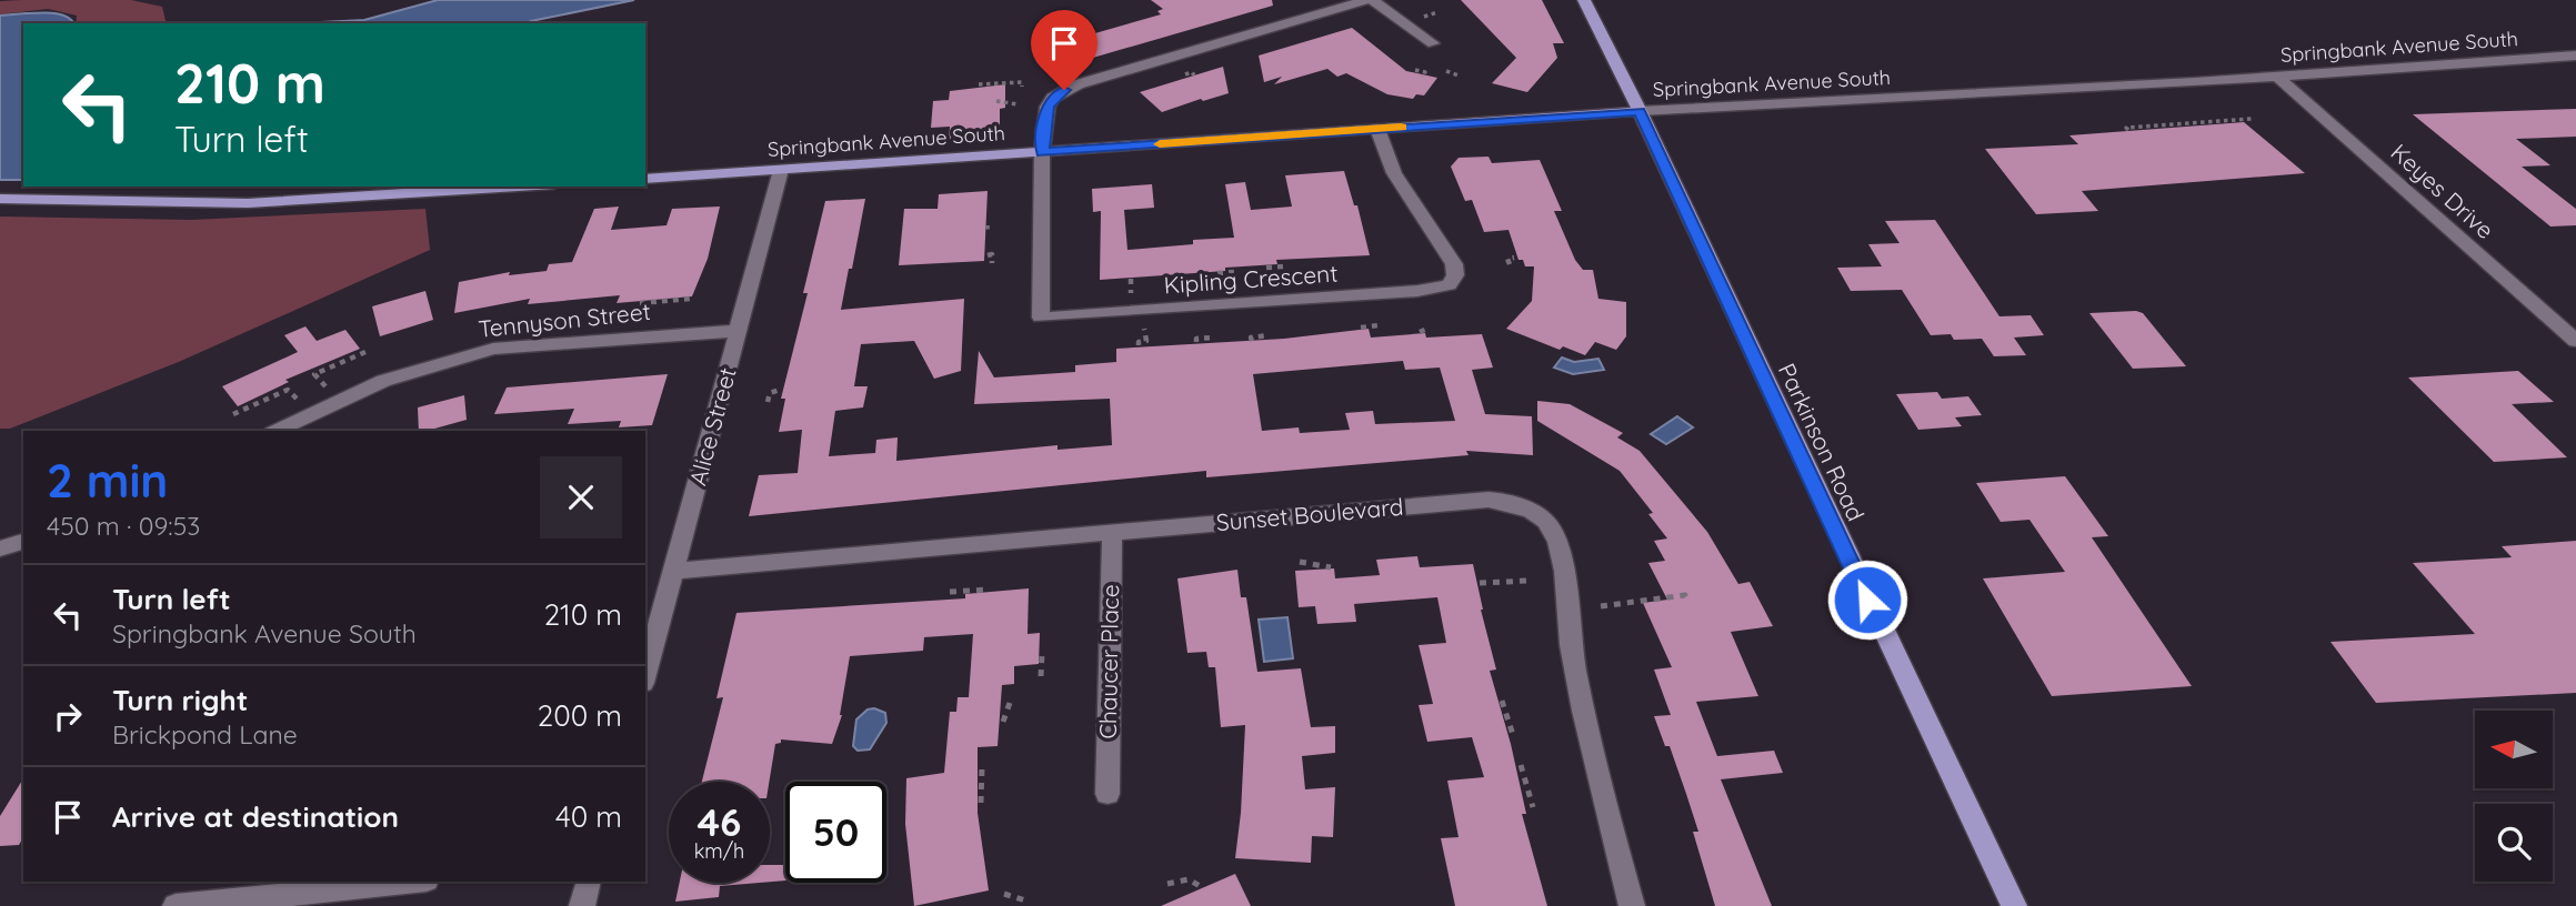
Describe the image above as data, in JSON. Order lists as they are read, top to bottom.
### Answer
{
  "streets": {
    "main road": ["Springbank Avenue South", "Parkinson Road"],
    "street": [
      "Keyes Drive",
      "Kipling Crescent",
      "Tennyson Street",
      "Alice Street",
      "Sunset Boulevard",
      "Chaucer Place"
    ]
  },
  "crossings": [
    ["Springbank Avenue South", "Keyes Drive"],
    ["Springbank Avenue South", "Kipling Crescent"],
    ["Springbank Avenue South", "Alice Street"],
    ["Springbank Avenue South", "Parkinson Road"],
    ["Tennyson Street", "Alice Street"],
    ["Alice Street", "Sunset Boulevard"],
    ["Sunset Boulevard", "Chaucer Place"]
  ],
  "north": "left",
  "page": {
    "turn": ["210 m", "Turn left"],
    "heading": ["2 min", "450 m · 09:53"],
    "list": [
      {
        "name": "Turn left",
        "note": "Springbank Avenue South",
        "value": "210 m"
      },
      {
        "name": "Turn right",
        "note": "Brickpond Lane",
        "value": "200 m"
      },
      {
        "name": "Arrive at destination",
        "value": "40 m"
      }
    ],
    "speed": "46 km/h",
    "limit": "50"
  }
}
